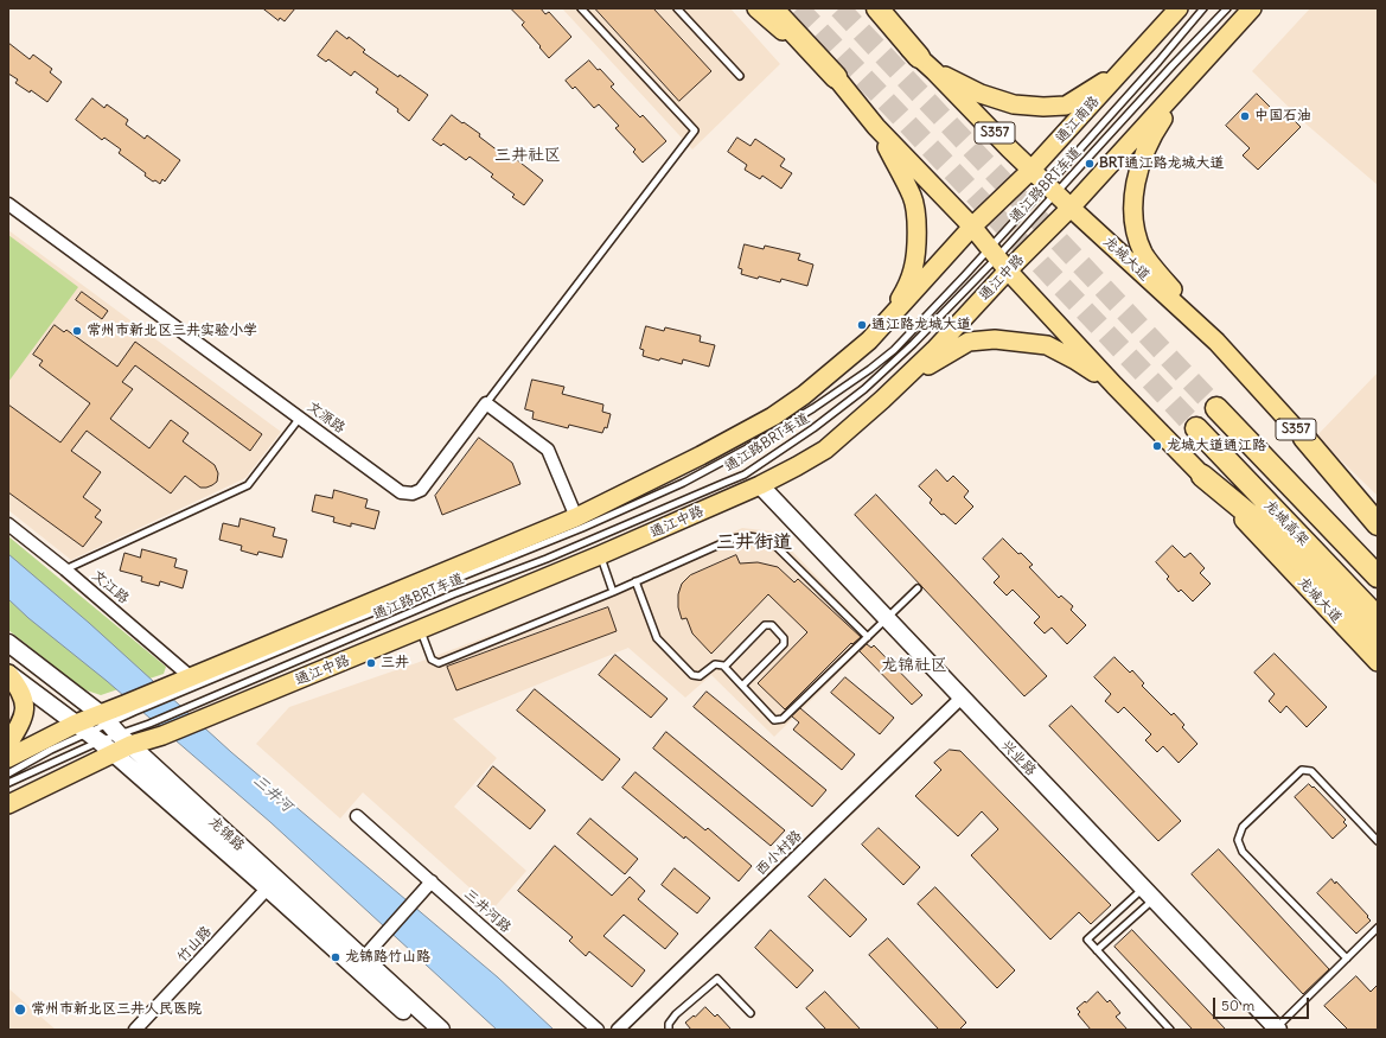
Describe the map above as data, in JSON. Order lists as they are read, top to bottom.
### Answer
{
  "streets": {
    "highway": ["龙城高架"],
    "main road": [
      "通江南路",
      "S357",
      "龙城大道",
      "通江中路",
      "兴业路",
      "龙锦路"
    ],
    "street": [
      "文源路",
      "文江路",
      "西小村路",
      "三井河路",
      "竹山路"
    ],
    "lane": ["通江路BRT车道"]
  },
  "crossings": [
    ["通江南路", "龙城大道"],
    ["通江路BRT车道", "龙城大道"],
    ["通江路BRT车道", "通江中路"],
    ["龙城大道", "通江中路"],
    ["通江中路", "兴业路"],
    ["兴业路", "西小村路"],
    ["龙锦路", "竹山路"]
  ],
  "districts": ["三井社区", "三井街道", "龙锦社区"],
  "water": ["三井河"],
  "places": [
    "中国石油",
    "BRT通江路龙城大道",
    "通江路龙城大道",
    "常州市新北区三井实验小学",
    "龙城大道通江路",
    "三井",
    "龙锦路竹山路",
    "常州市新北区三井人民医院"
  ],
  "scale_bar": "50 m"
}
